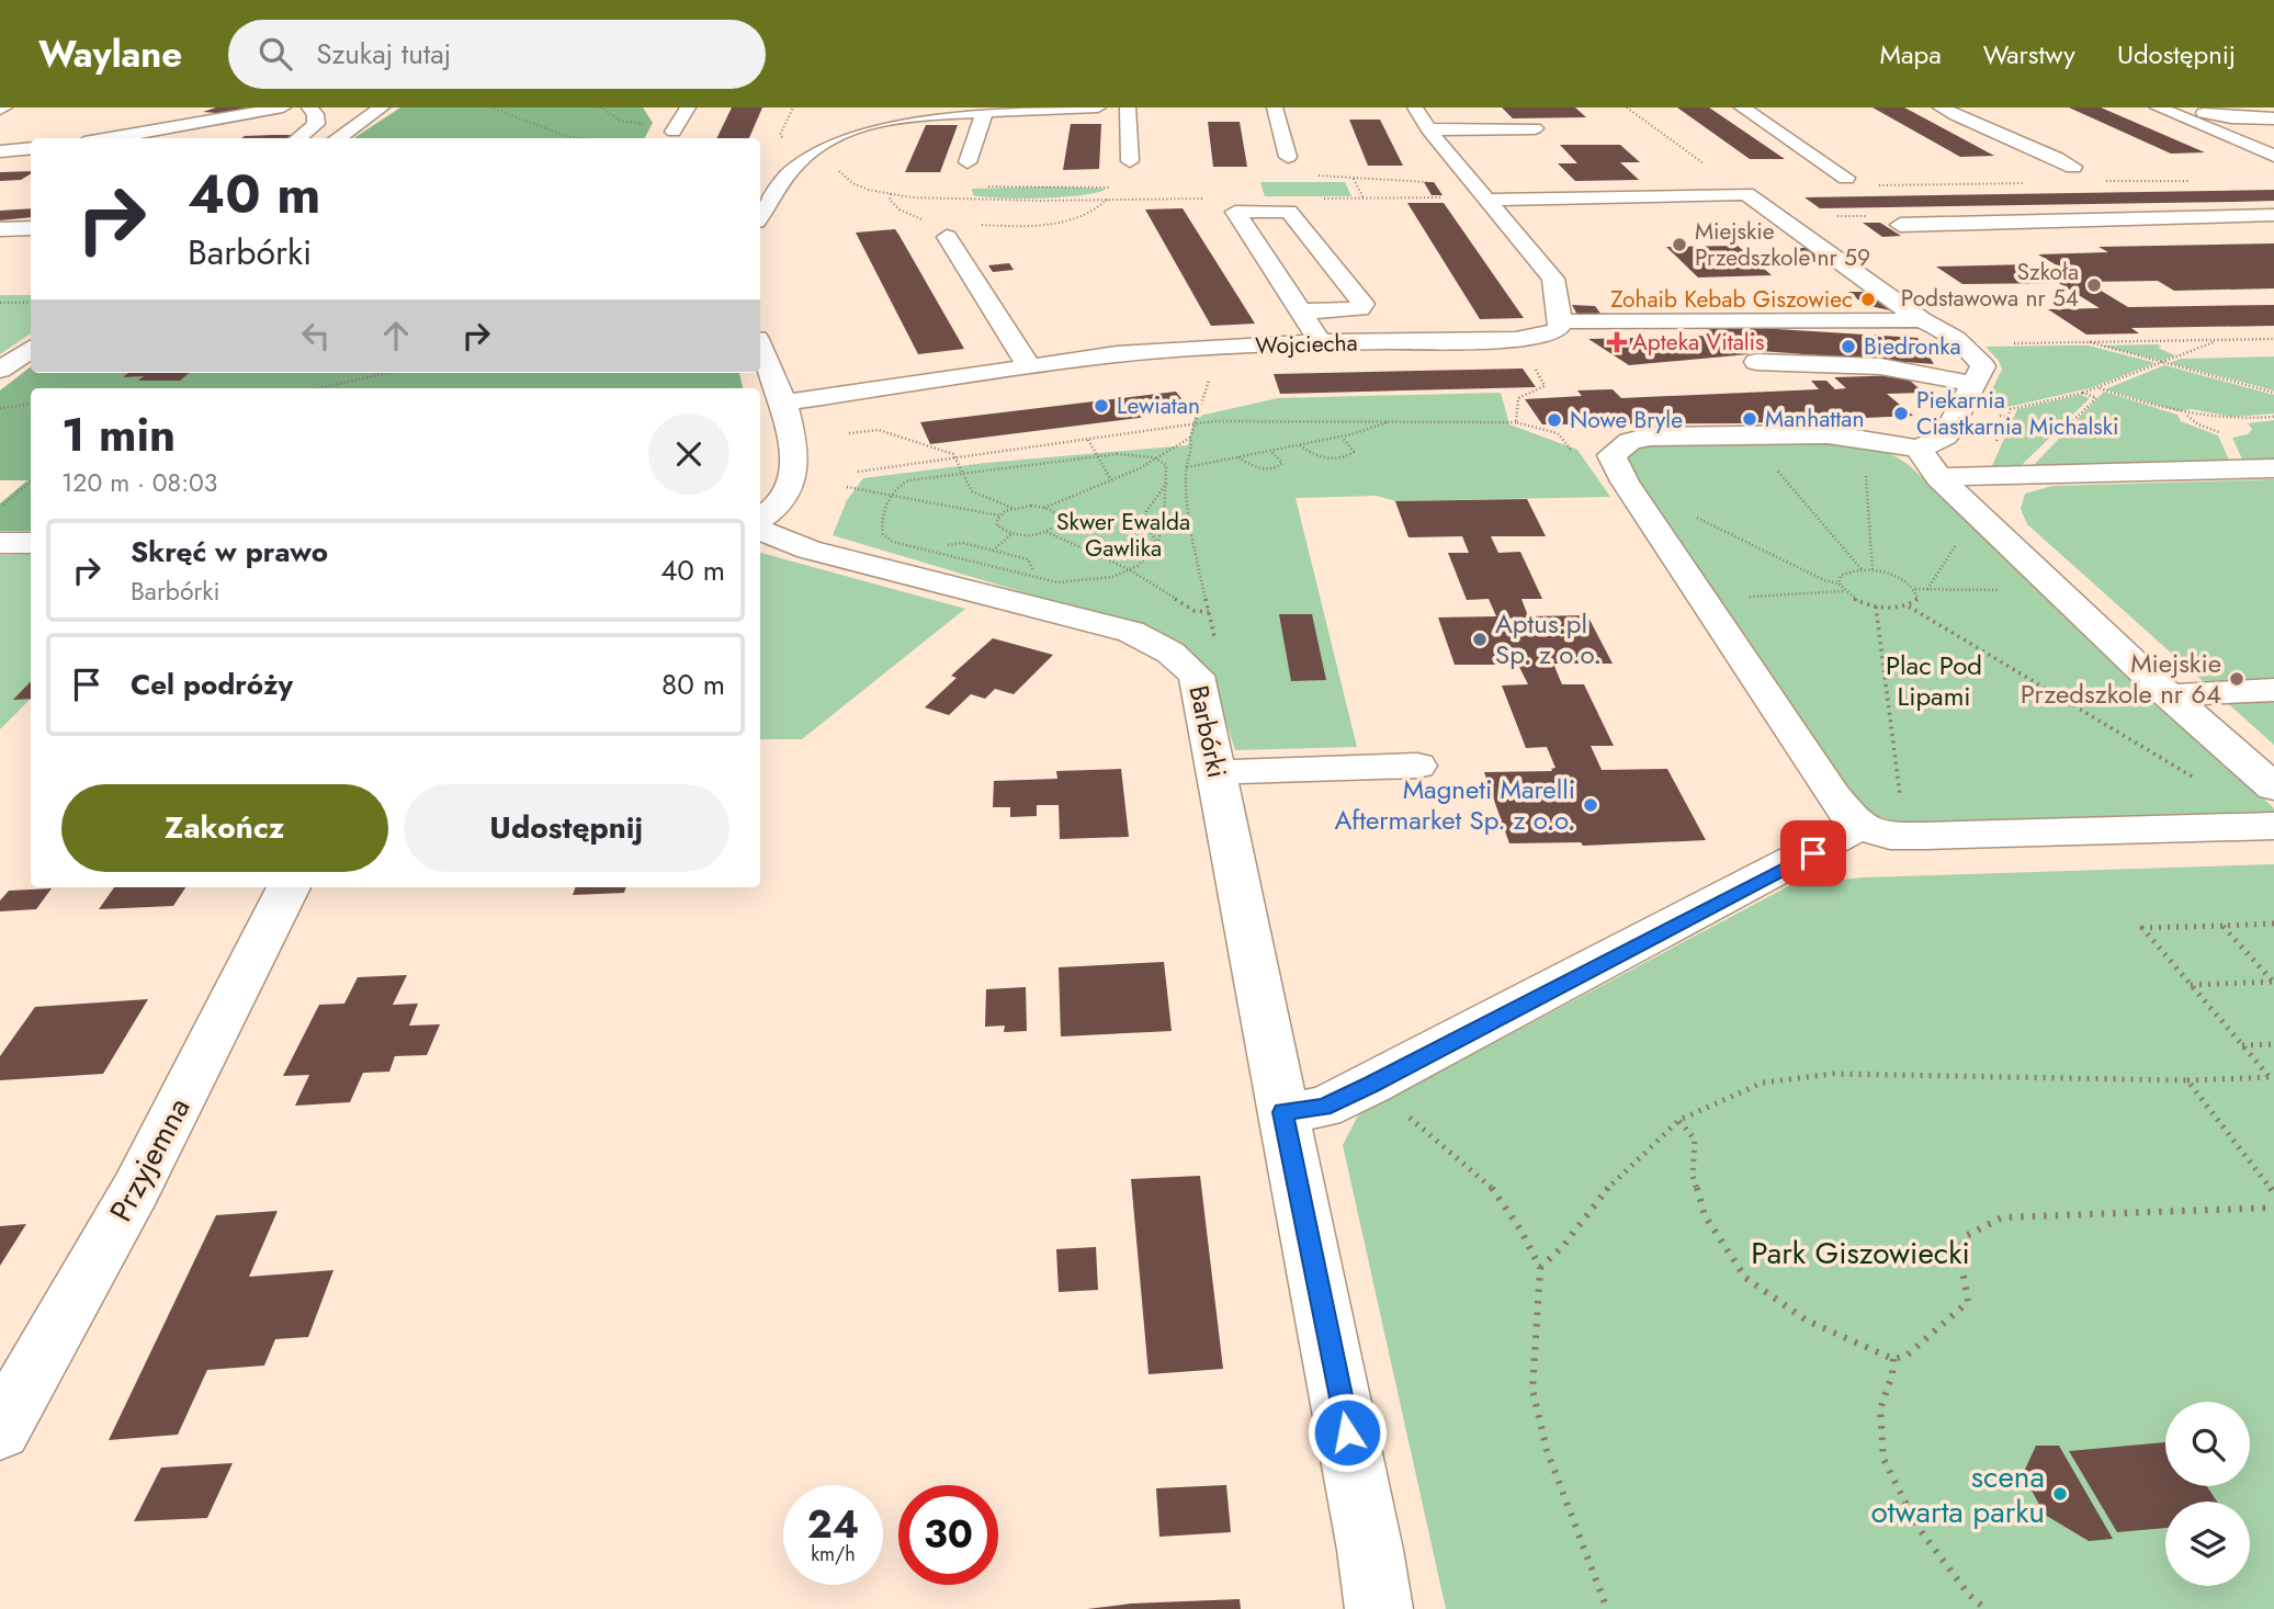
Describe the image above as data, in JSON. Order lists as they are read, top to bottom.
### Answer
{
  "streets": {
    "street": ["Wojciecha", "Barbórki", "Przyjemna"]
  },
  "parks": ["Skwer Ewalda Gawlika", "Plac Pod Lipami", "Park Giszowiecki"],
  "places": {
    "other": [
      "Miejskie Przedszkole nr 59",
      "Szkoła Podstawowa nr 54",
      "Zohaib Kebab Giszowiec",
      "Biedronka",
      "Lewiatan",
      "Piekarnia Ciastkarnia Michalski",
      "Manhattan",
      "Nowe Bryle",
      "Aptus.pl Sp. z o.o.",
      "Miejskie Przedszkole nr 64",
      "Magneti Marelli Aftermarket Sp. z o.o.",
      "scena otwarta parku"
    ],
    "health": ["Apteka Vitalis"]
  },
  "page": {
    "header": "Waylane",
    "search": "Szukaj tutaj",
    "nav": ["Mapa", "Warstwy", "Udostępnij"],
    "turn": ["40 m", "Barbórki"],
    "heading": ["1 min", "120 m · 08:03"],
    "list": [
      {
        "name": "Skręć w prawo",
        "note": "Barbórki",
        "value": "40 m"
      },
      {
        "name": "Cel podróży",
        "value": "80 m"
      }
    ],
    "buttons": ["Zakończ", "Udostępnij"],
    "speed": "24 km/h",
    "limit": "30"
  }
}
